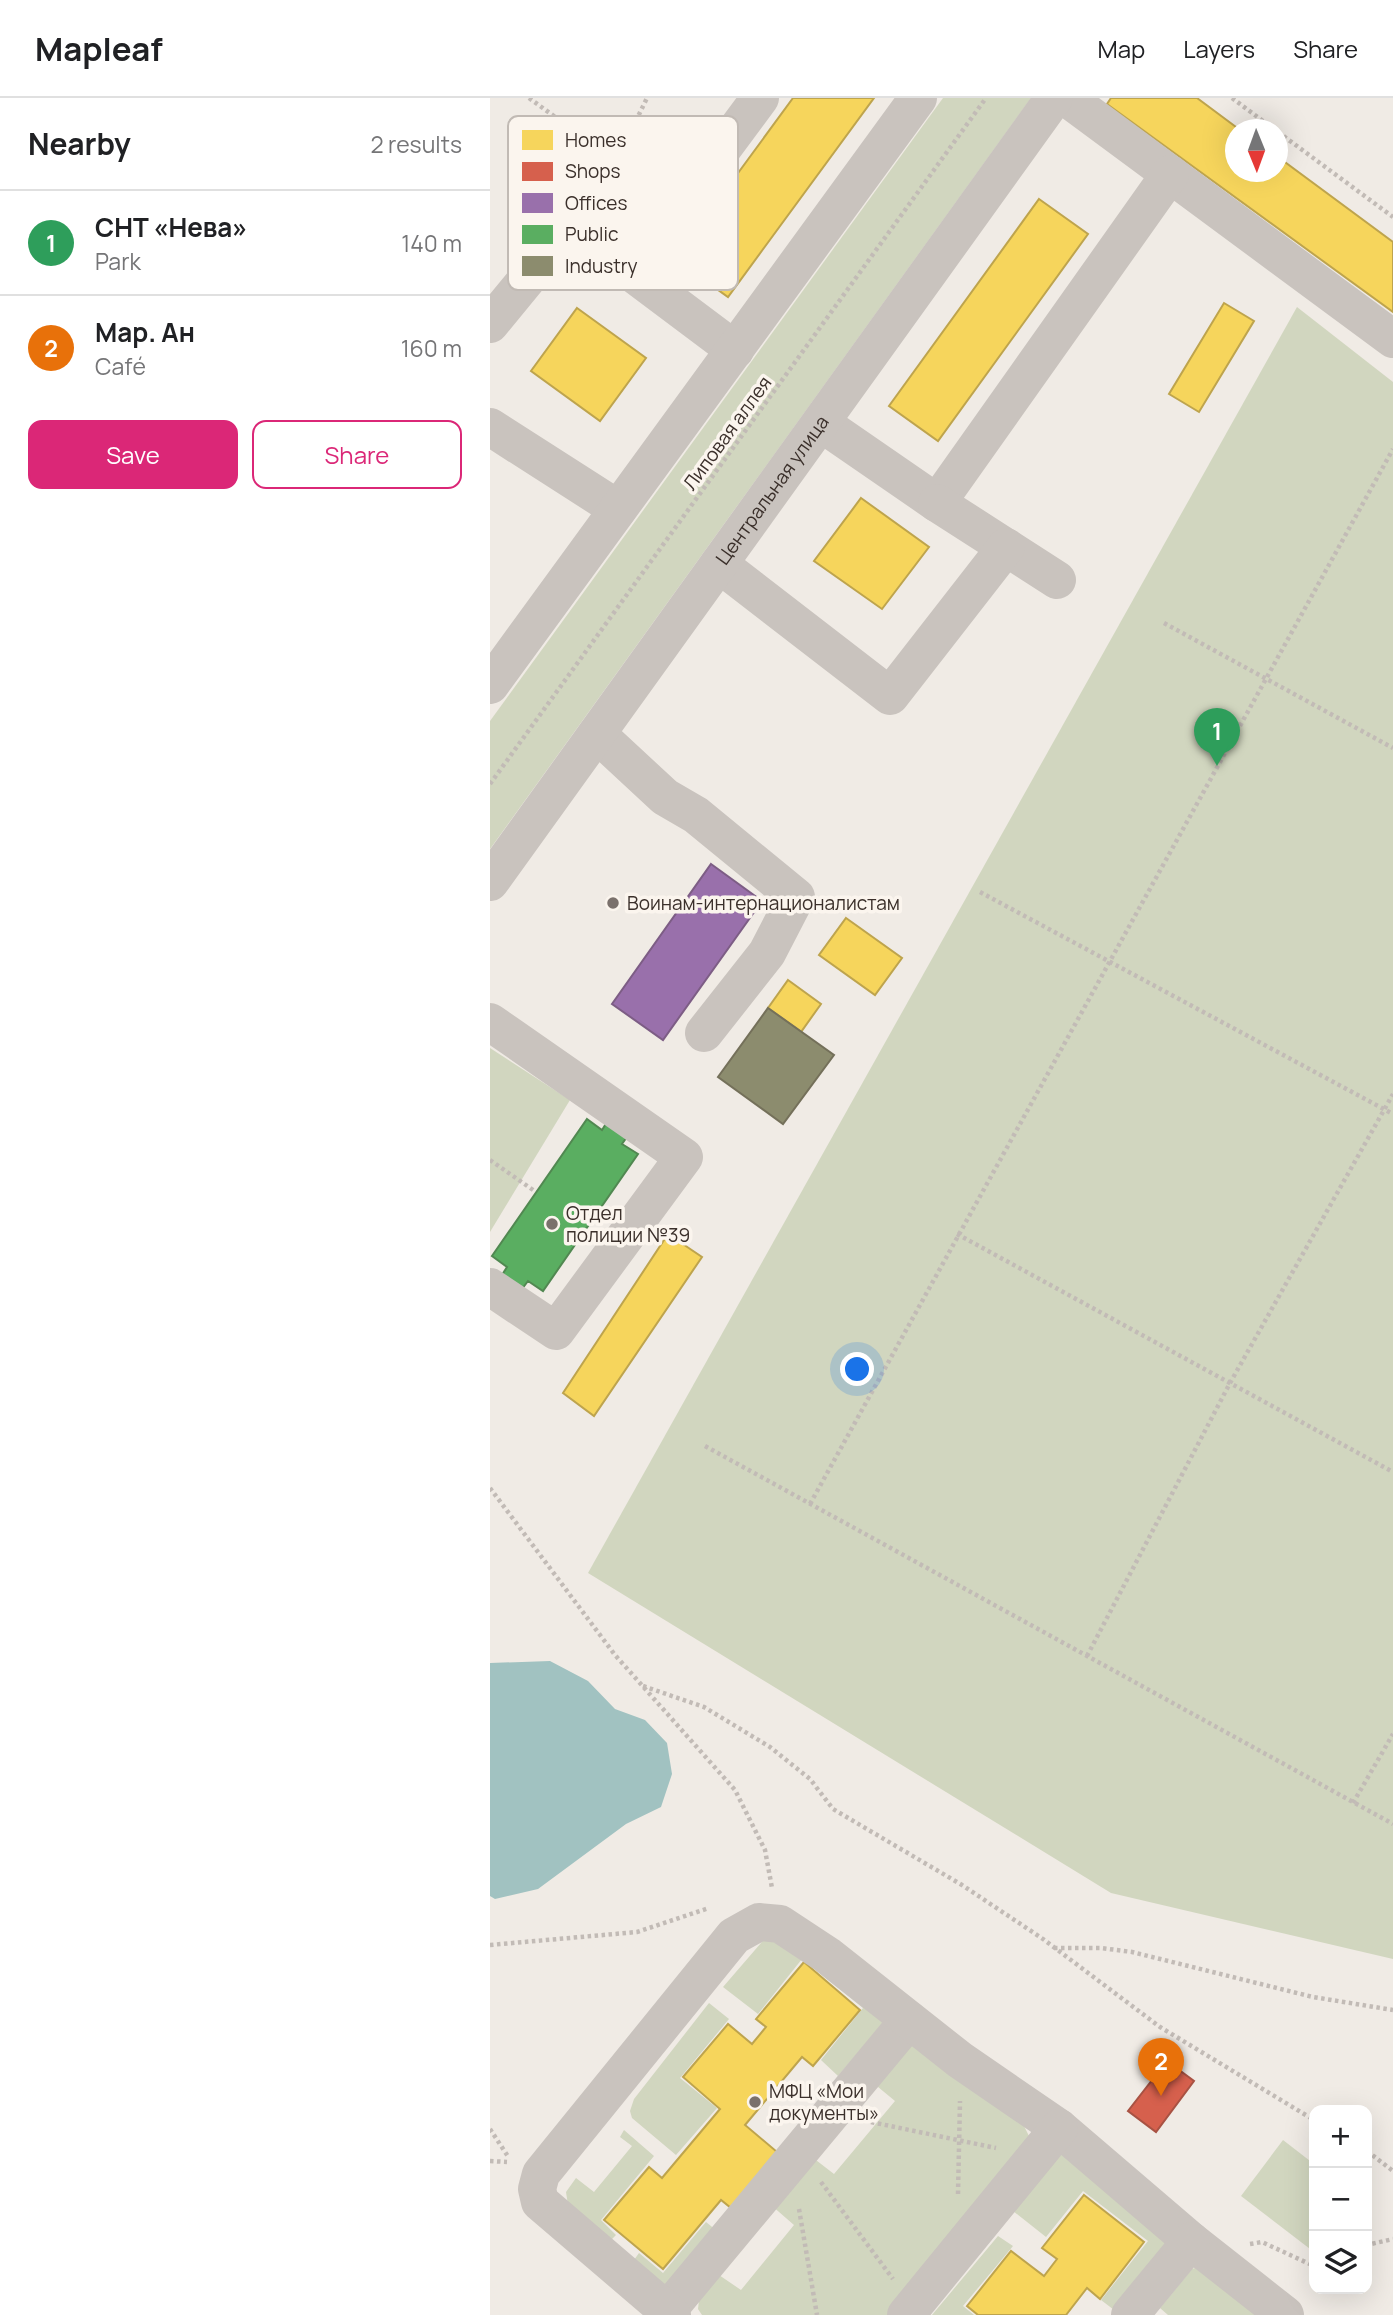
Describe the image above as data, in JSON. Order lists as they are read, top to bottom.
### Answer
{
  "streets": {
    "street": ["Центральная улица"],
    "path": ["Липовая аллея"]
  },
  "places": ["Воинам-интернационалистам", "Отдел полиции №39", "МФЦ «Мои документы»"],
  "legend": [
    "Homes",
    "Shops",
    "Offices",
    "Public",
    "Industry"
  ],
  "north": "bottom",
  "page": {
    "header": "Mapleaf",
    "nav": ["Map", "Layers", "Share"],
    "heading": ["Nearby", "2 results"],
    "list": [
      {
        "mark": "1",
        "name": "СНТ «Нева»",
        "note": "Park",
        "value": "140 m"
      },
      {
        "mark": "2",
        "name": "Мар. Ан",
        "note": "Café",
        "value": "160 m"
      }
    ],
    "buttons": ["Save", "Share"],
    "pins": ["1", "2"],
    "map_buttons": ["+", "−"]
  }
}
